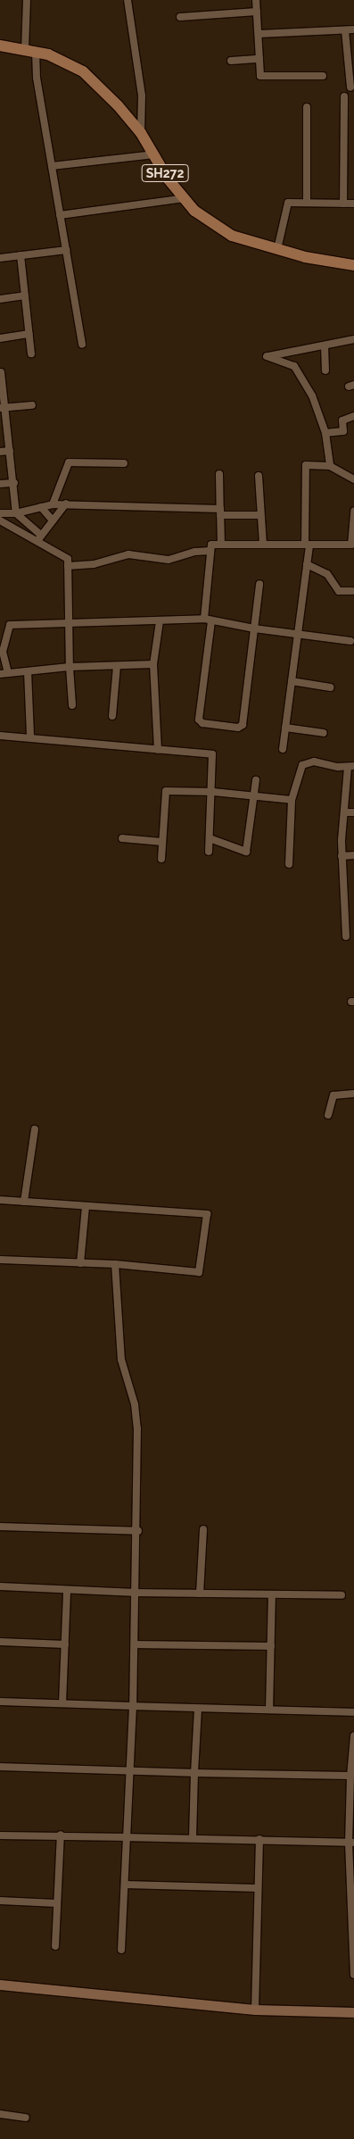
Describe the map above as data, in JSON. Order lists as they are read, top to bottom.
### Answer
{
  "streets": {
    "main road": ["SH272"]
  }
}
